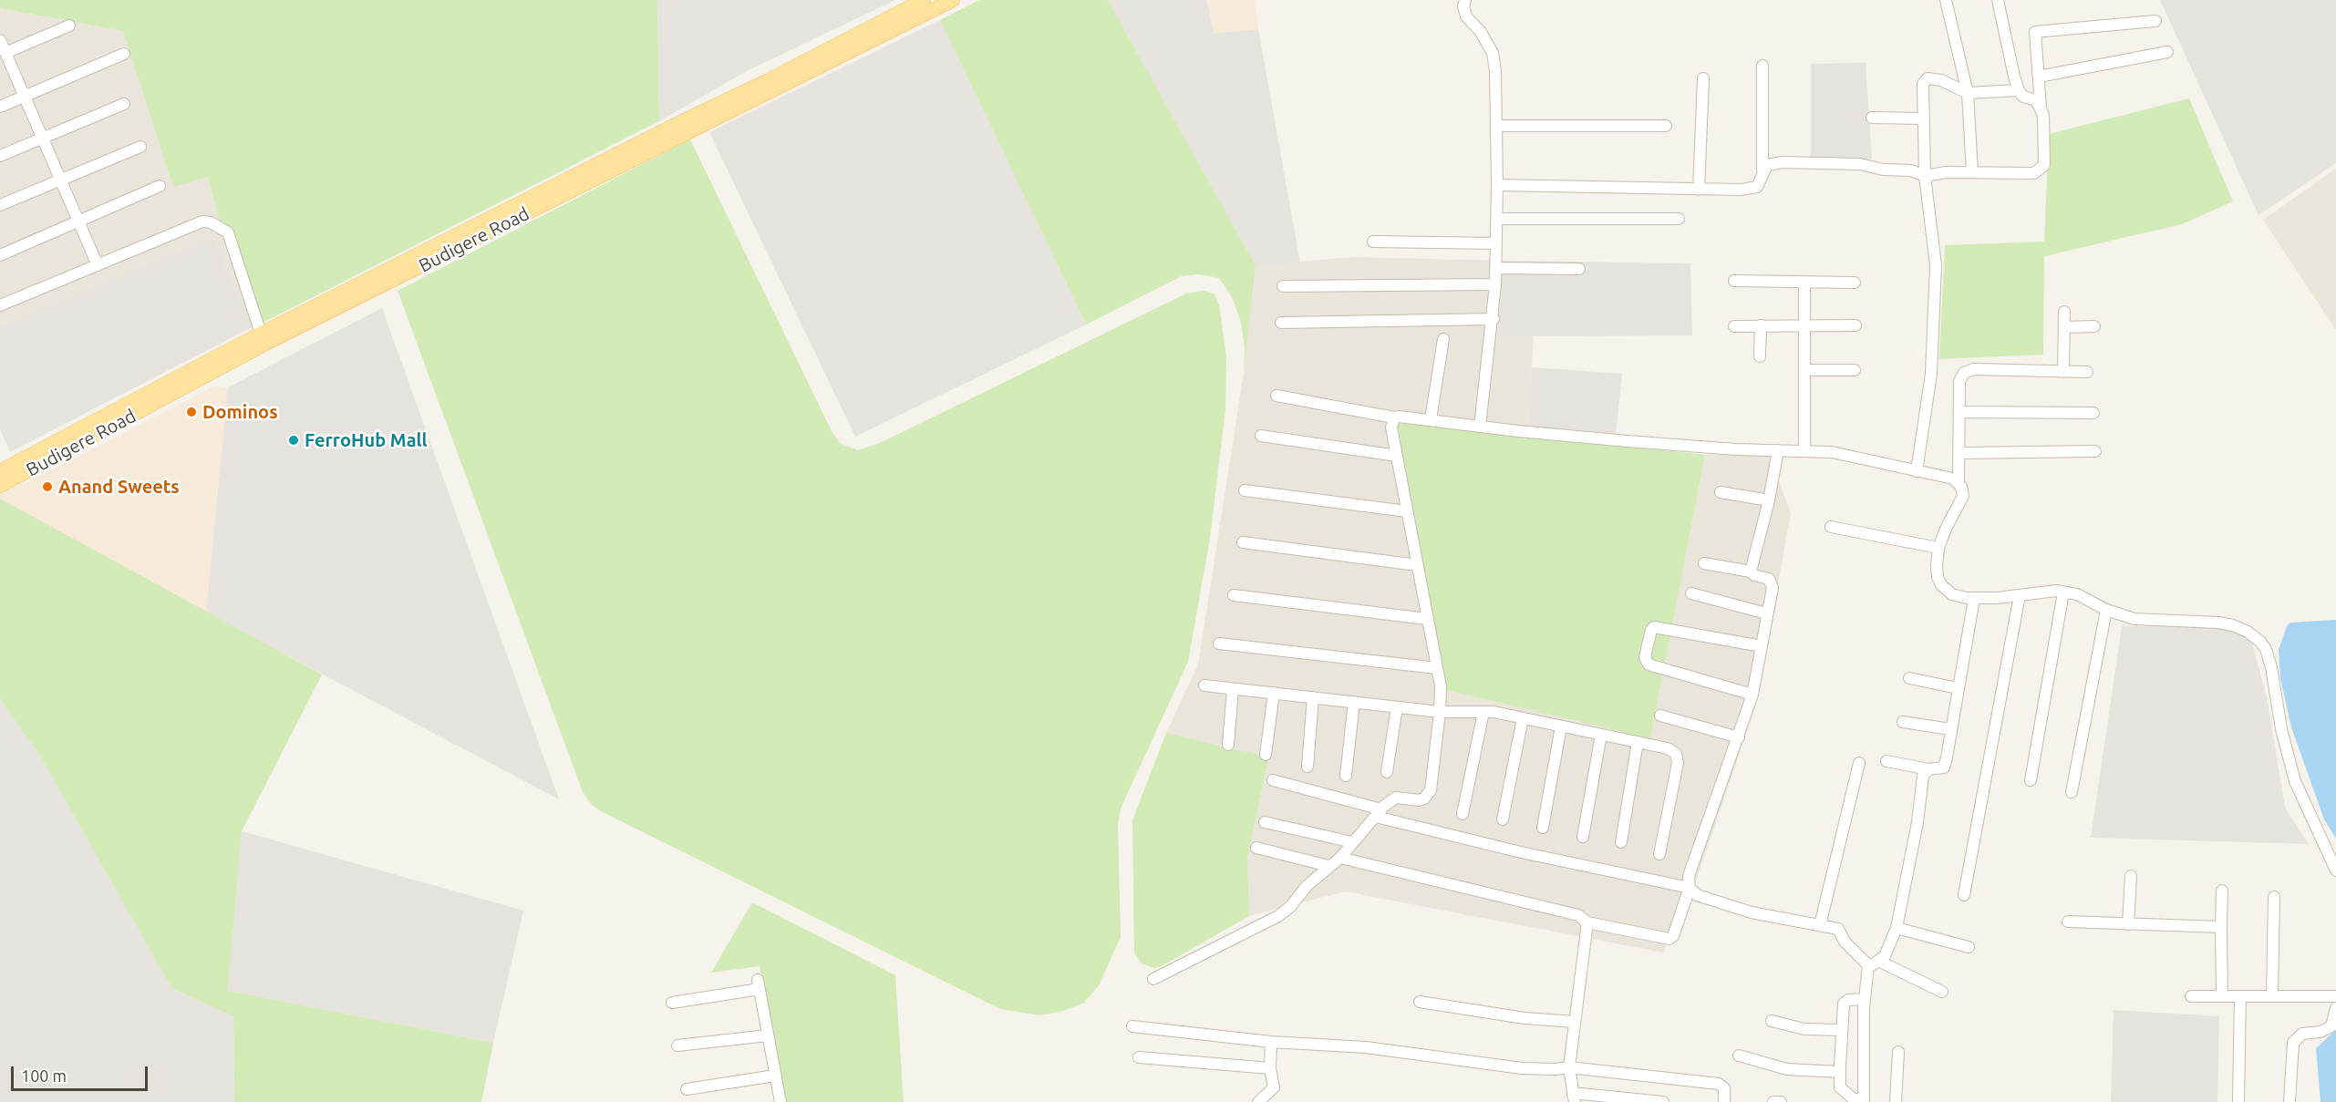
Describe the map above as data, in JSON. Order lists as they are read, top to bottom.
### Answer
{
  "streets": {
    "main road": ["Budigere Road"]
  },
  "places": ["Dominos", "FerroHub Mall", "Anand Sweets"],
  "scale_bar": "100 m"
}
